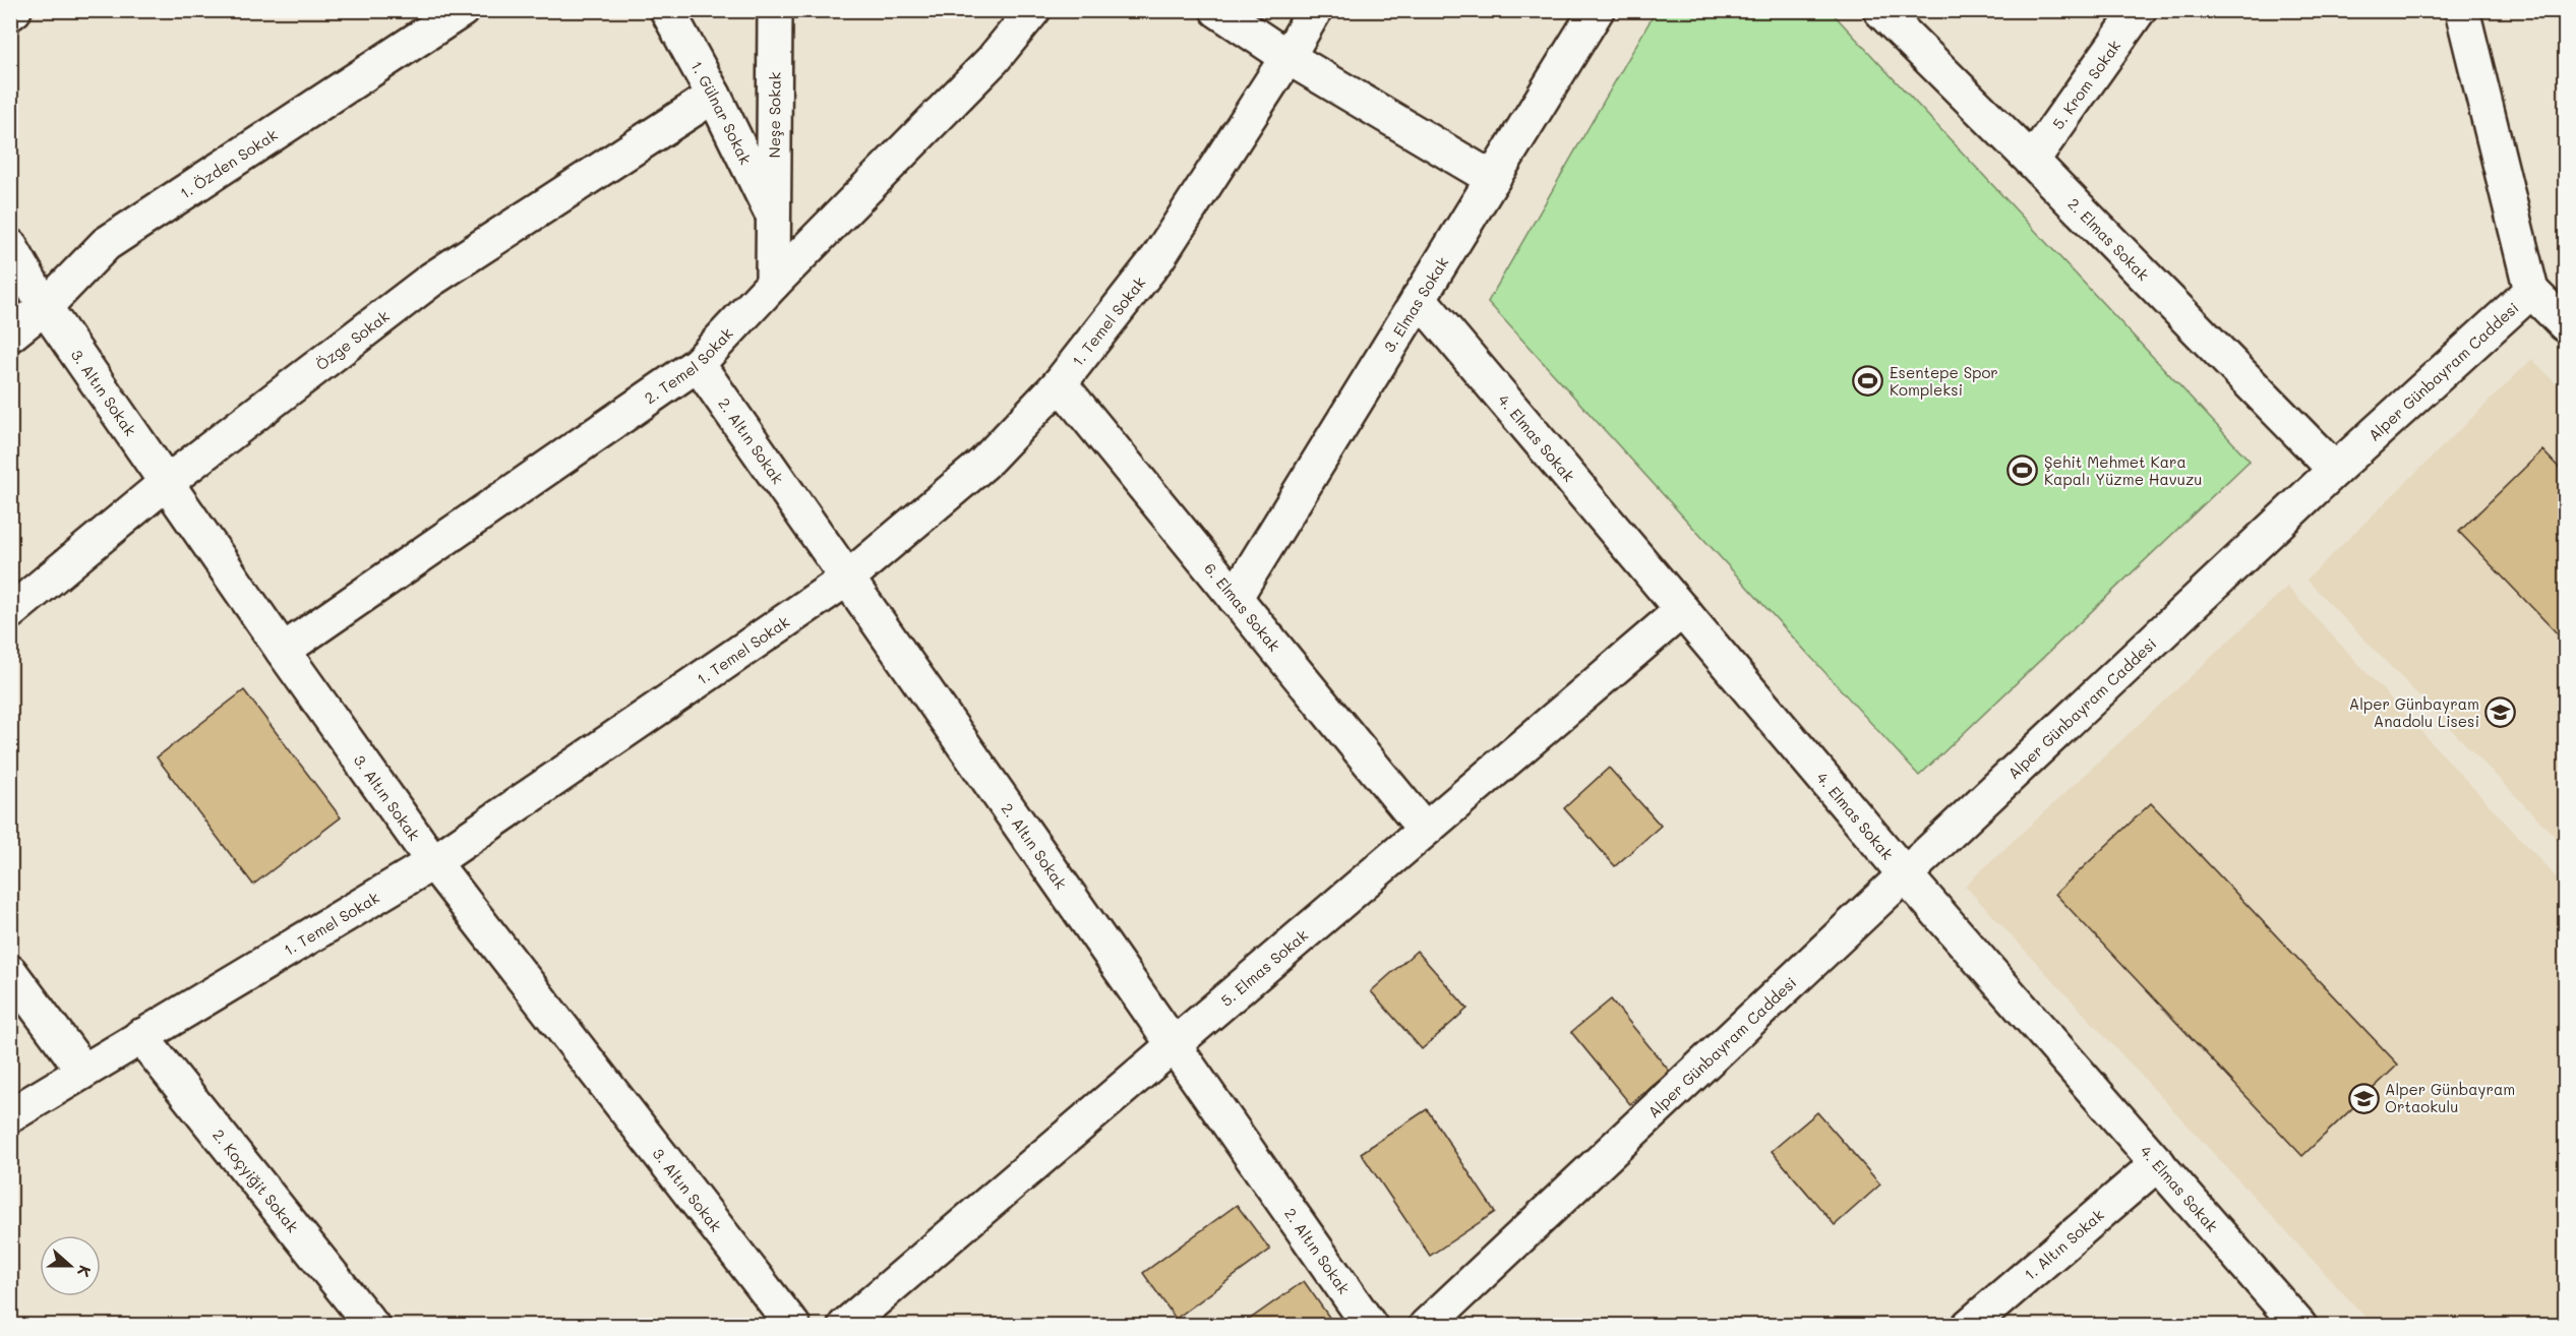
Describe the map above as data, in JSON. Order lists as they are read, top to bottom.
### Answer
{
  "streets": {
    "street": [
      "5. Krom Sokak",
      "1. Gülnar Sokak",
      "Neşe Sokak",
      "1. Özden Sokak",
      "2. Elmas Sokak",
      "3. Elmas Sokak",
      "1. Temel Sokak",
      "Özge Sokak",
      "2. Temel Sokak",
      "Alper Günbayram Caddesi",
      "3. Altın Sokak",
      "4. Elmas Sokak",
      "2. Altın Sokak",
      "6. Elmas Sokak",
      "5. Elmas Sokak",
      "2. Koçyiğit Sokak",
      "1. Altın Sokak"
    ]
  },
  "crossings": [
    ["5. Krom Sokak", "2. Elmas Sokak"],
    ["1. Gülnar Sokak", "Neşe Sokak"],
    ["1. Gülnar Sokak", "Özge Sokak"],
    ["Neşe Sokak", "2. Temel Sokak"],
    ["1. Özden Sokak", "3. Altın Sokak"],
    ["2. Elmas Sokak", "Alper Günbayram Caddesi"],
    ["3. Elmas Sokak", "4. Elmas Sokak"],
    ["3. Elmas Sokak", "6. Elmas Sokak"],
    ["1. Temel Sokak", "3. Altın Sokak"],
    ["1. Temel Sokak", "2. Altın Sokak"],
    ["1. Temel Sokak", "6. Elmas Sokak"],
    ["1. Temel Sokak", "2. Koçyiğit Sokak"],
    ["Özge Sokak", "3. Altın Sokak"],
    ["2. Temel Sokak", "3. Altın Sokak"],
    ["2. Temel Sokak", "2. Altın Sokak"],
    ["Alper Günbayram Caddesi", "4. Elmas Sokak"],
    ["4. Elmas Sokak", "5. Elmas Sokak"],
    ["4. Elmas Sokak", "1. Altın Sokak"],
    ["2. Altın Sokak", "5. Elmas Sokak"],
    ["6. Elmas Sokak", "5. Elmas Sokak"]
  ],
  "places": {
    "sports": ["Esentepe Spor Kompleksi", "Şehit Mehmet Kara Kapalı Yüzme Havuzu"],
    "school or university": ["Alper Günbayram Anadolu Lisesi", "Alper Günbayram Ortaokulu"]
  },
  "north": "right"
}
